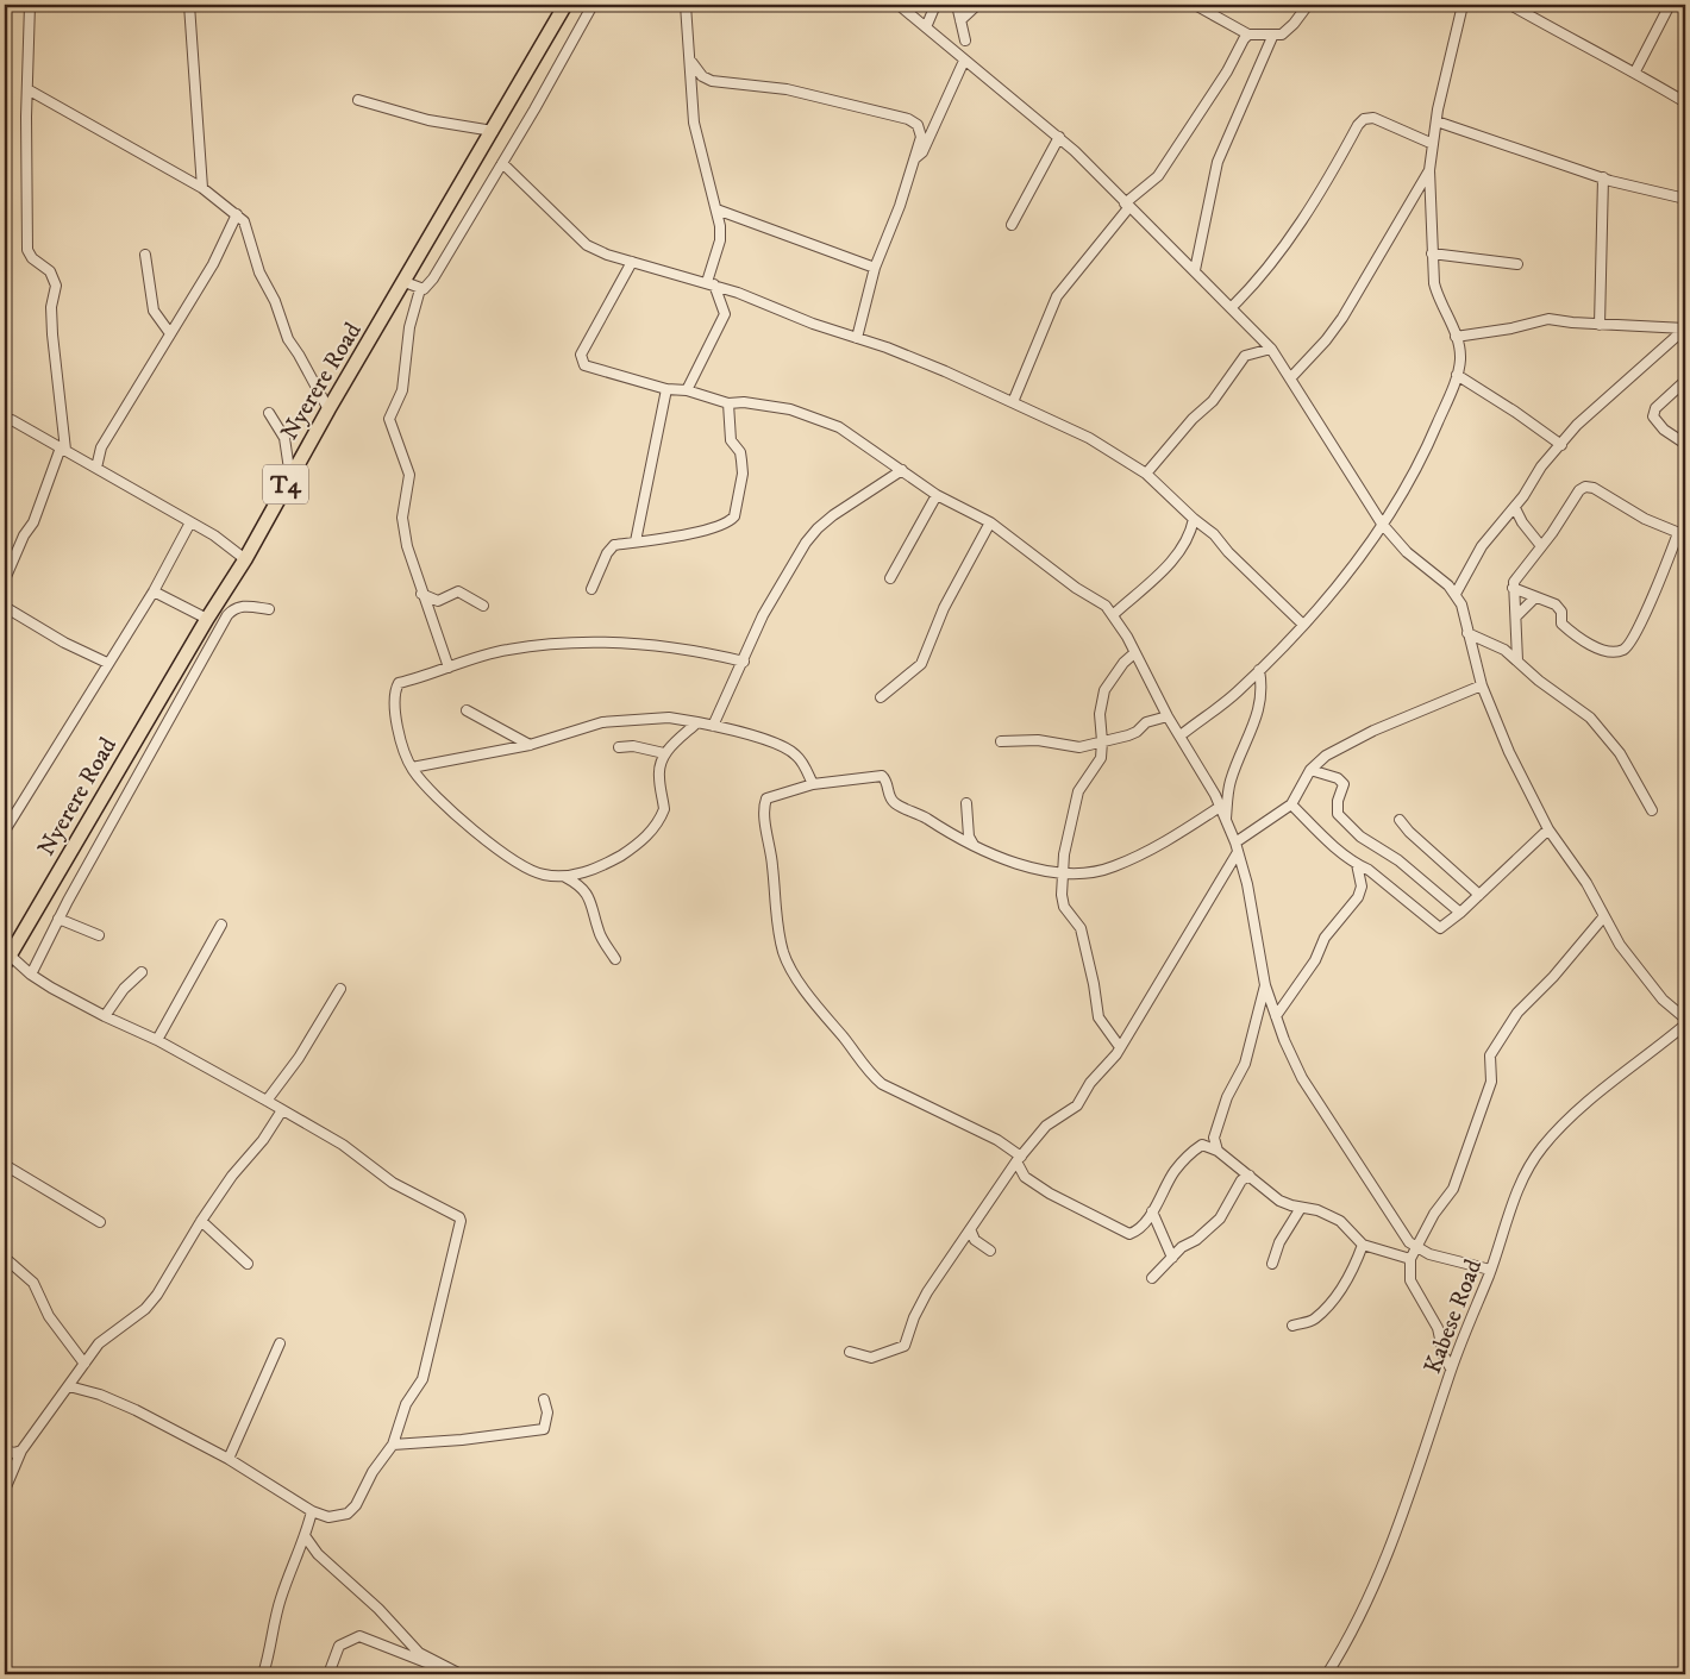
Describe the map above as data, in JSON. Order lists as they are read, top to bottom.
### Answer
{
  "streets": {
    "highway": ["Nyerere Road", "T4"],
    "street": ["Kabese Road"]
  }
}
